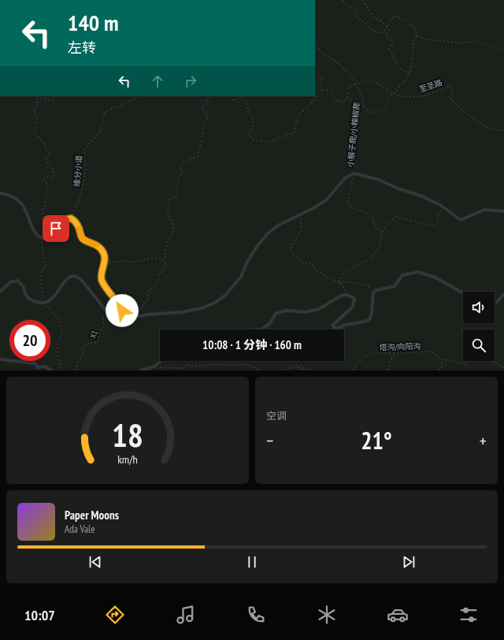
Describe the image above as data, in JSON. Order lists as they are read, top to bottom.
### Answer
{
  "streets": {
    "path": [
      "至圣路",
      "小猴子爬/小辣椒爬",
      "缘分小道",
      "X1",
      "塔沟/向阳沟"
    ]
  },
  "page": {
    "turn": ["140 m", "左转"],
    "limit": "20",
    "trip": "10:08 · 1 分钟 · 160 m",
    "tile": "空调",
    "heat": ["−", "21°", "+"],
    "song": ["Paper Moons", "Ada Vale"],
    "tabs": "10:07",
    "gauge": ["18", "km/h"]
  }
}
